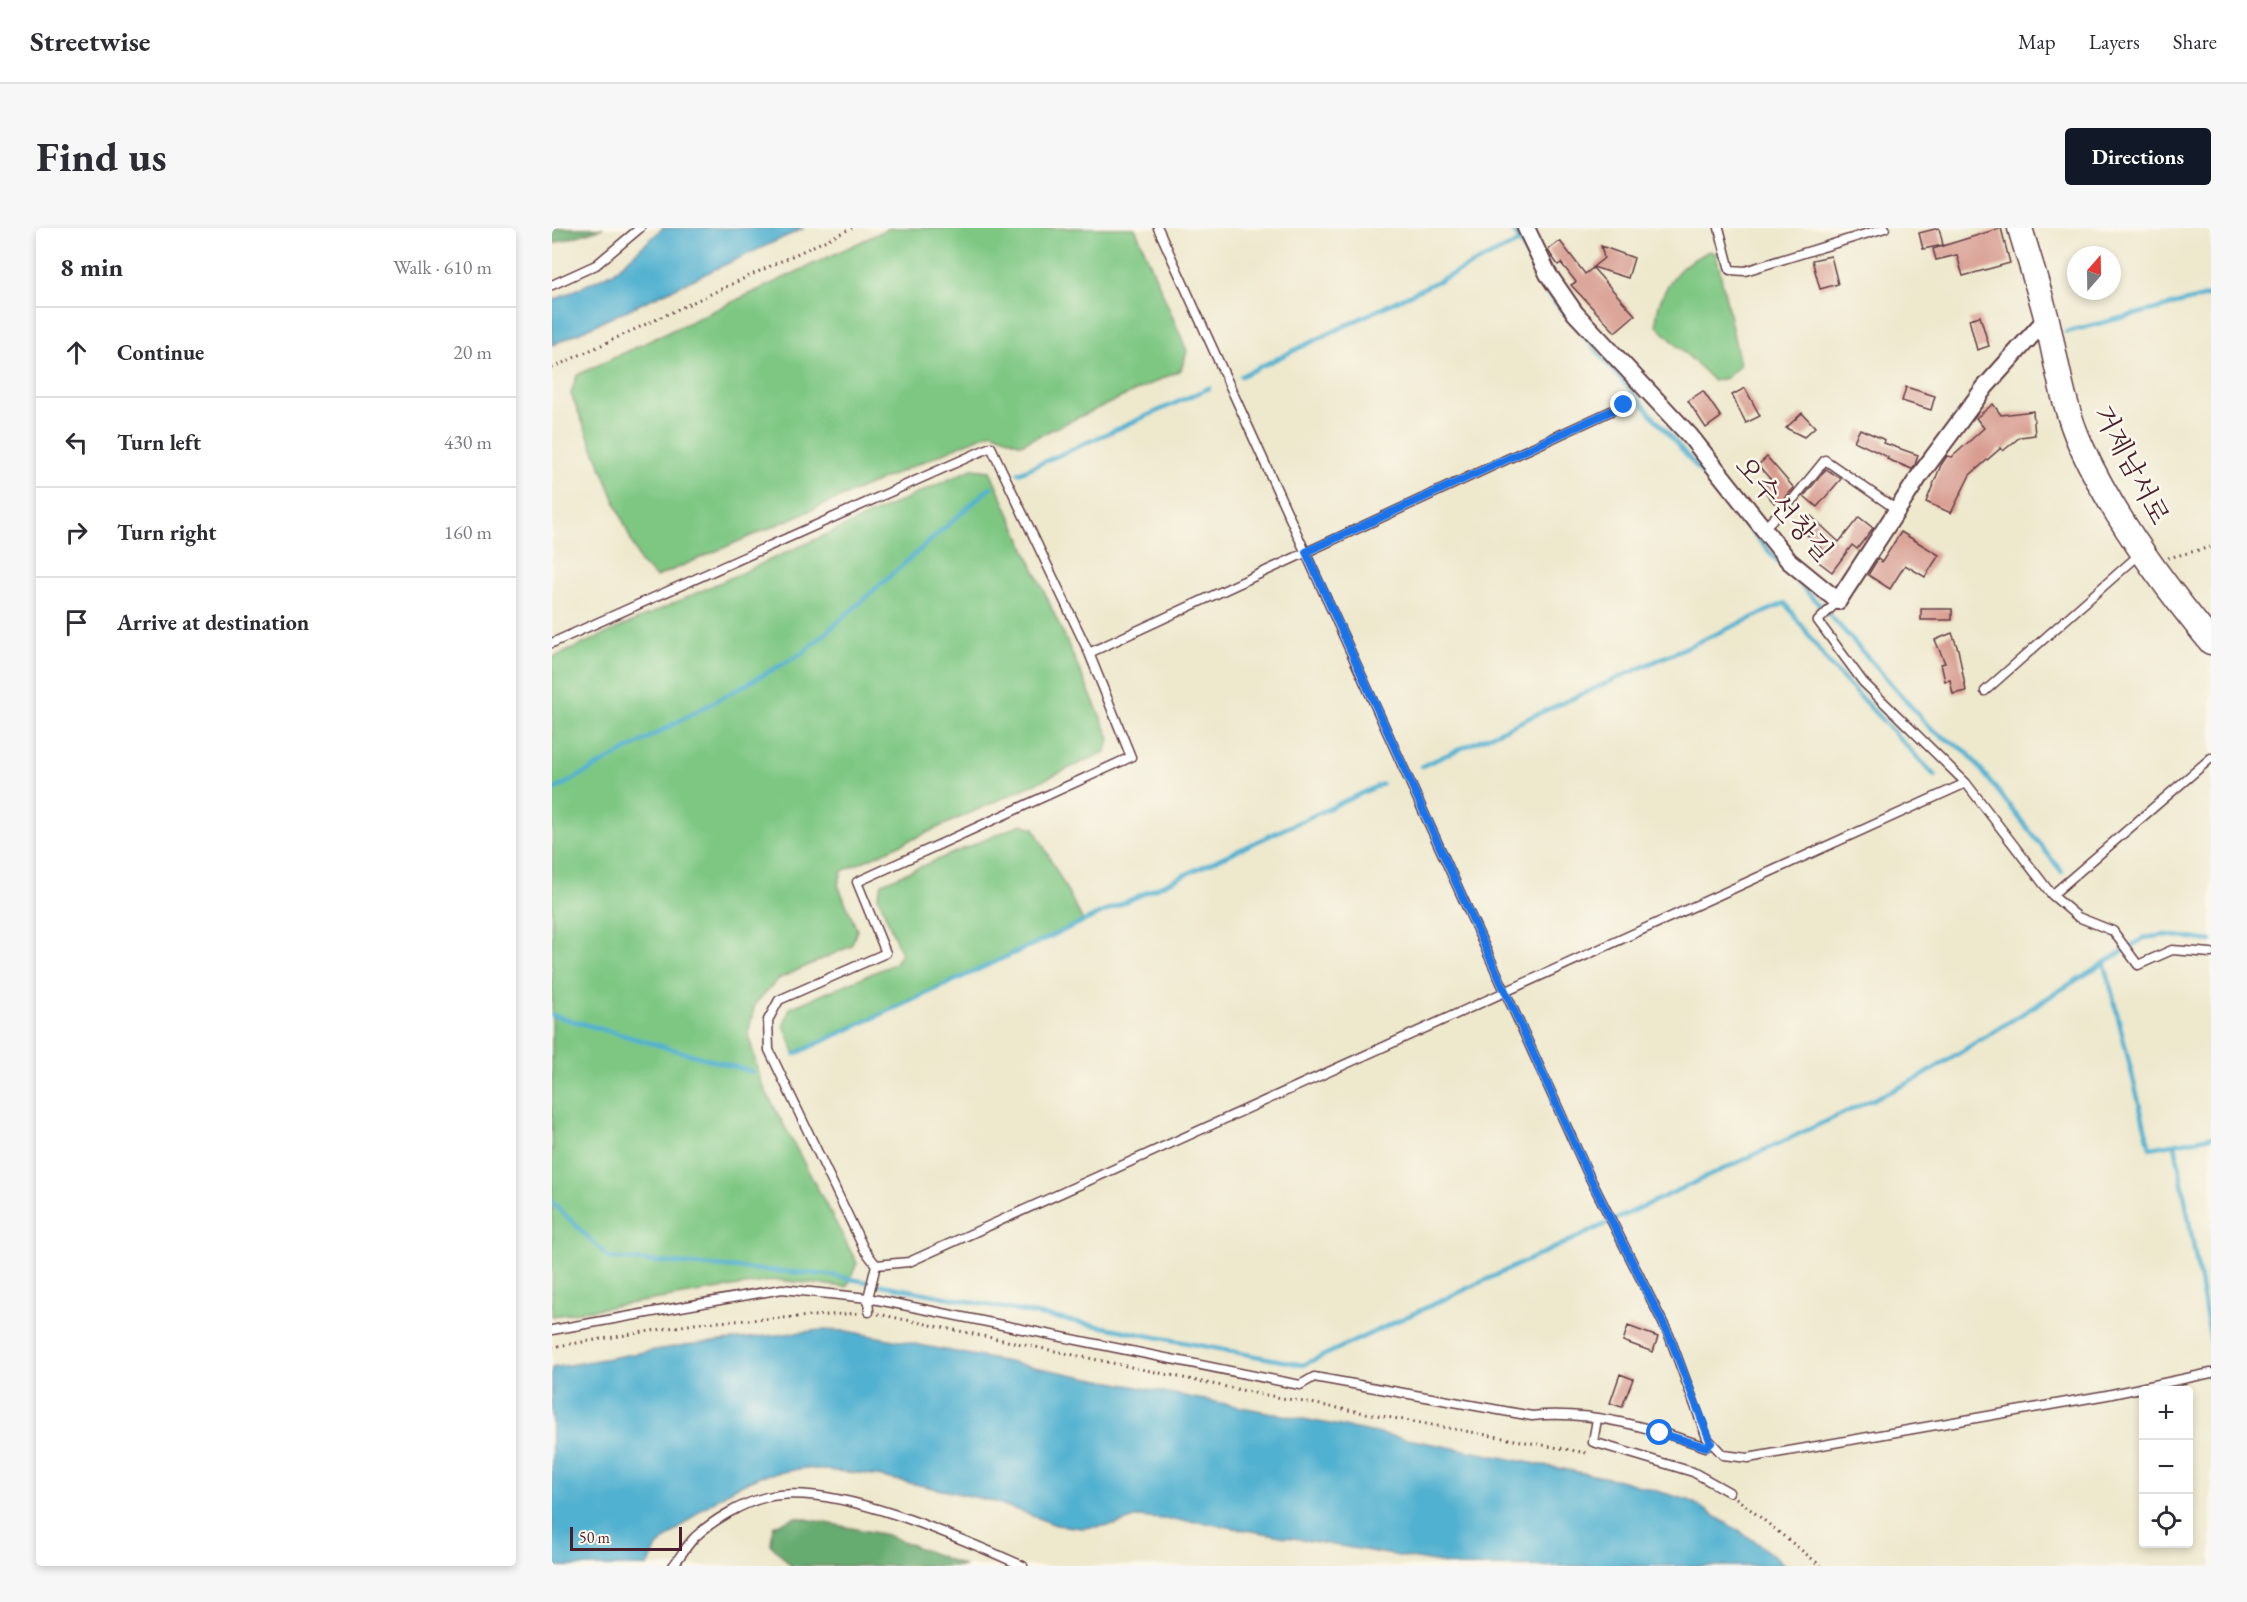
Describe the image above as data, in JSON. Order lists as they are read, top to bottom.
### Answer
{
  "streets": {
    "main road": ["거제남서로"],
    "street": ["오수선창길"]
  },
  "crossings": [
    ["거제남서로", "오수선창길"]
  ],
  "scale_bar": "50 m",
  "north": "top",
  "page": {
    "header": "Streetwise",
    "nav": ["Map", "Layers", "Share"],
    "buttons": "Directions",
    "title": "Find us",
    "heading": ["8 min", "Walk · 610 m"],
    "list": [
      ["Continue", "20 m"],
      ["Turn left", "430 m"],
      ["Turn right", "160 m"],
      "Arrive at destination"
    ],
    "map_buttons": ["+", "−"],
    "scale": "50 m"
  }
}
